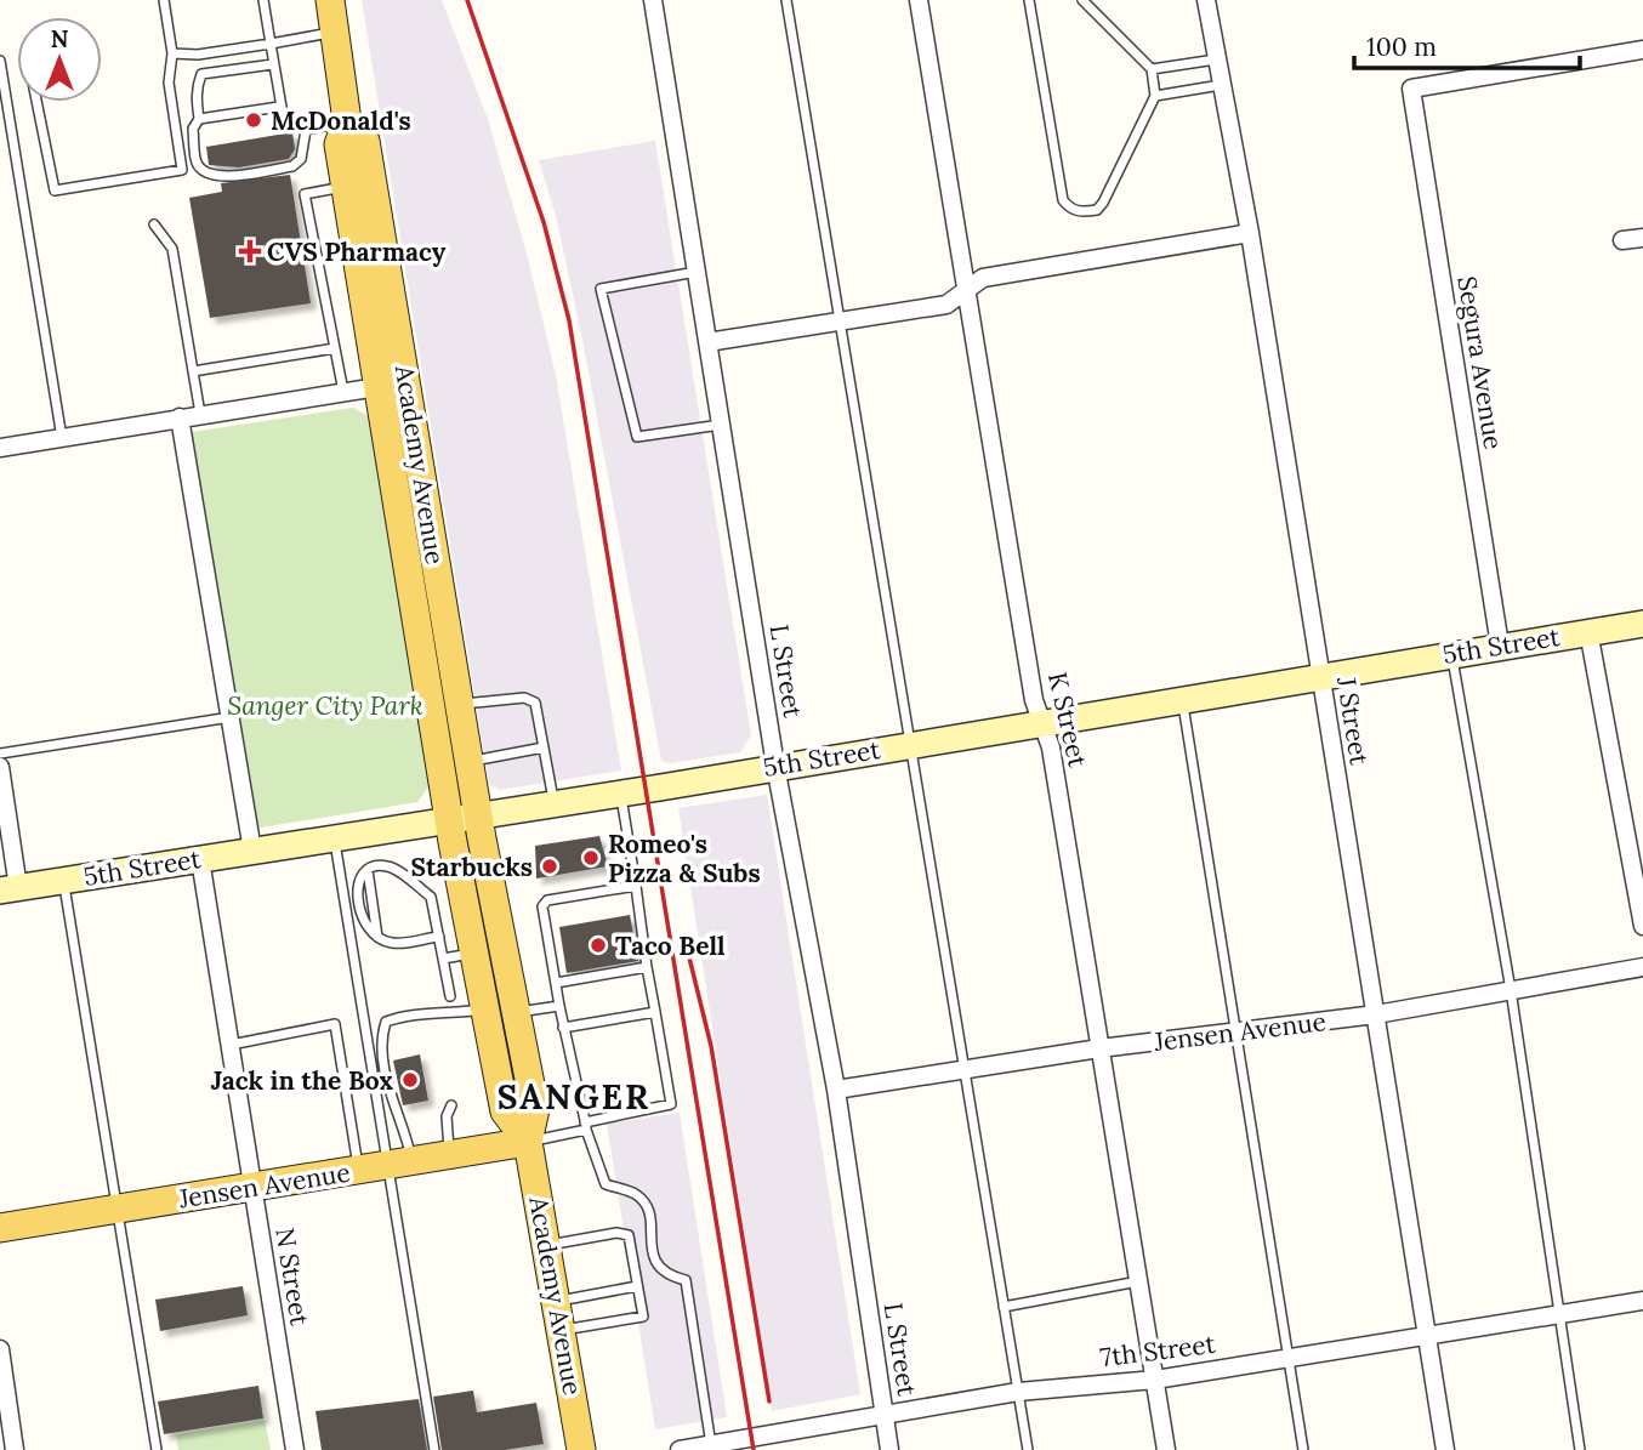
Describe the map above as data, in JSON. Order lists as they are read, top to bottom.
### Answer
{
  "streets": {
    "main road": ["Academy Avenue", "Jensen Avenue"],
    "street": [
      "Segura Avenue",
      "5th Street",
      "L Street",
      "K Street",
      "J Street",
      "N Street",
      "7th Street"
    ]
  },
  "crossings": [
    ["Segura Avenue", "5th Street"],
    ["Academy Avenue", "5th Street"],
    ["Academy Avenue", "Jensen Avenue"],
    ["5th Street", "L Street"],
    ["5th Street", "K Street"],
    ["5th Street", "J Street"],
    ["5th Street", "N Street"],
    ["L Street", "Jensen Avenue"],
    ["L Street", "7th Street"],
    ["K Street", "Jensen Avenue"],
    ["K Street", "7th Street"],
    ["J Street", "Jensen Avenue"],
    ["J Street", "7th Street"],
    ["Jensen Avenue", "N Street"]
  ],
  "districts": ["SANGER"],
  "parks": ["Sanger City Park"],
  "places": {
    "other": [
      "McDonald's",
      "Romeo's Pizza & Subs",
      "Starbucks",
      "Taco Bell",
      "Jack in the Box"
    ],
    "health": ["CVS Pharmacy"]
  },
  "scale_bar": "100 m",
  "north": "top"
}
